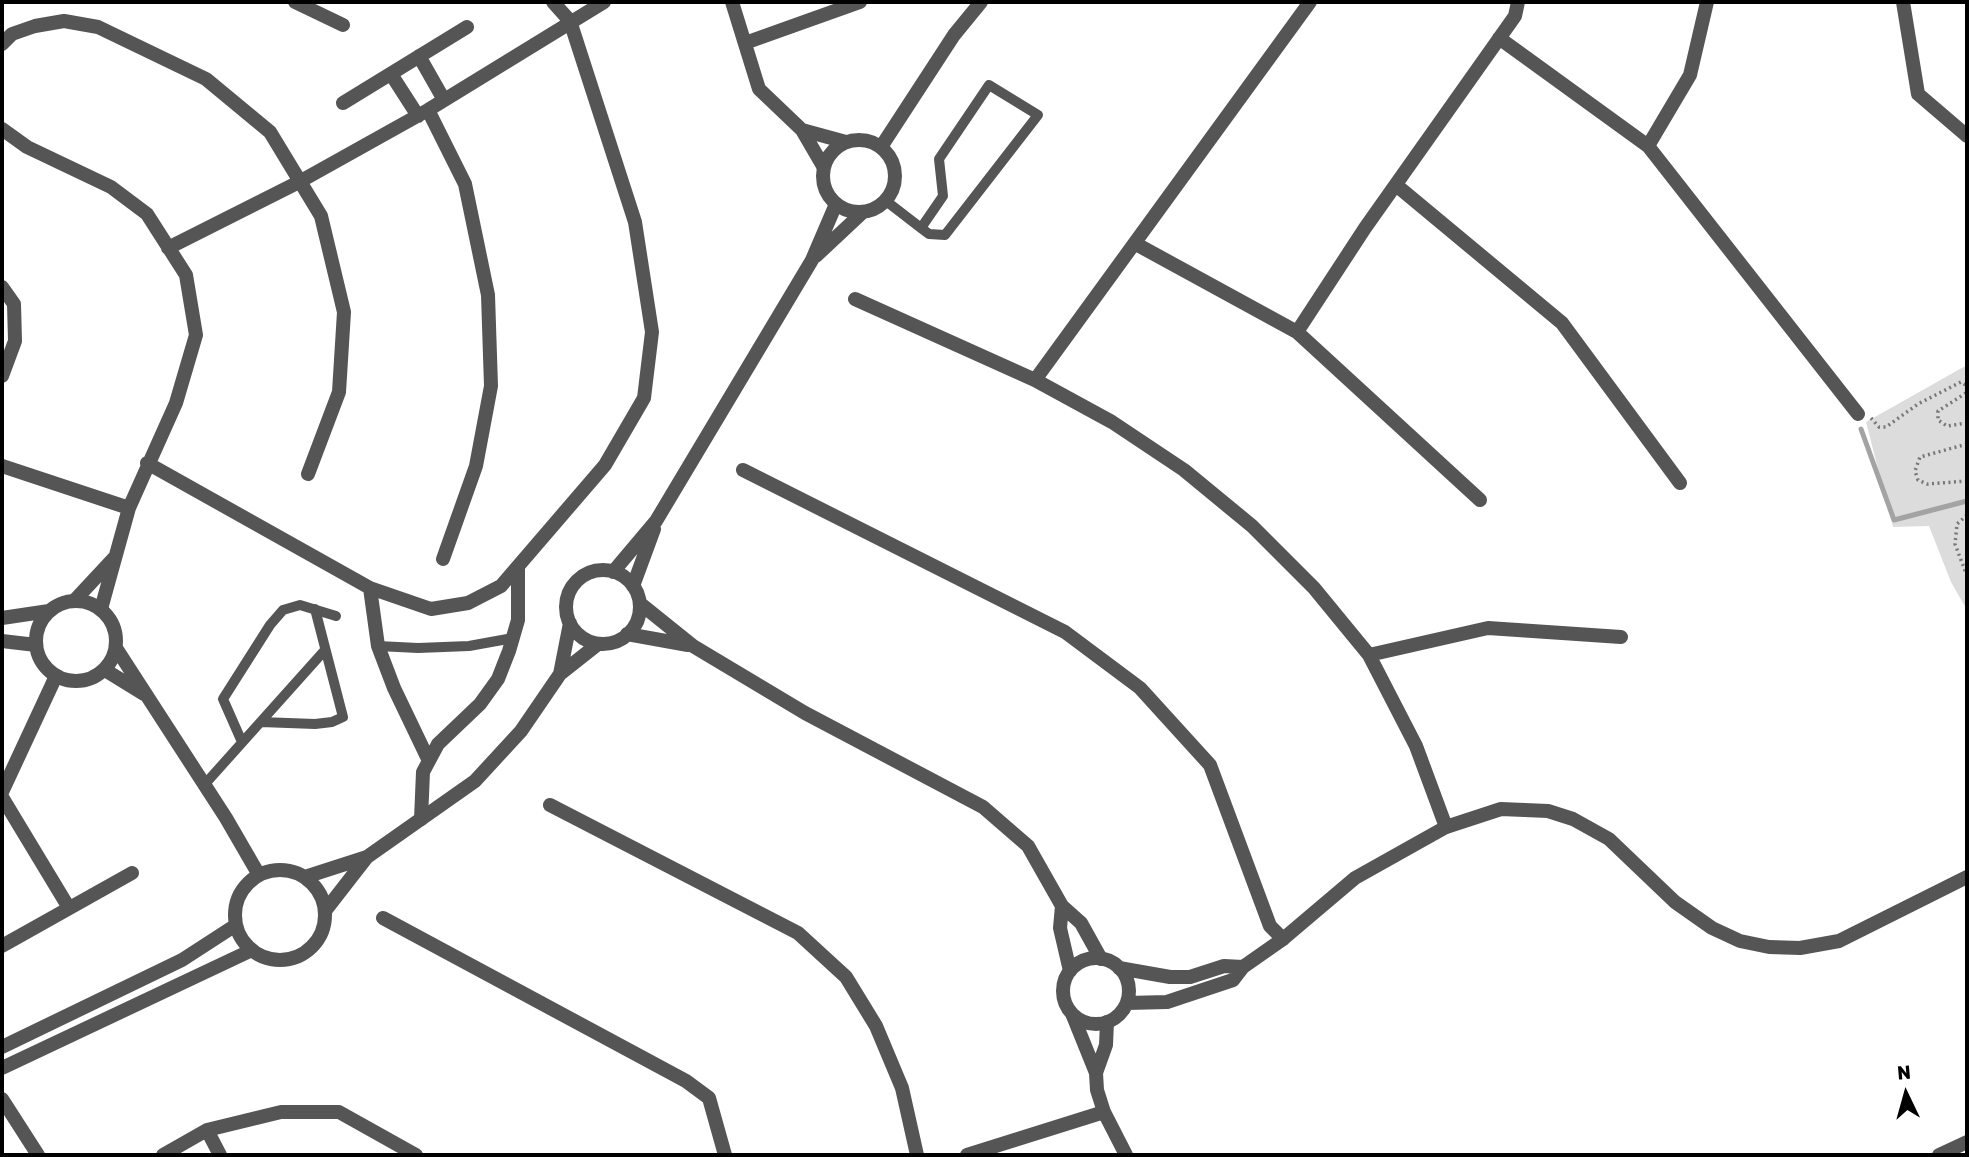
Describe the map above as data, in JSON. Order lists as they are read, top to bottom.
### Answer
{
  "north": "top"
}
